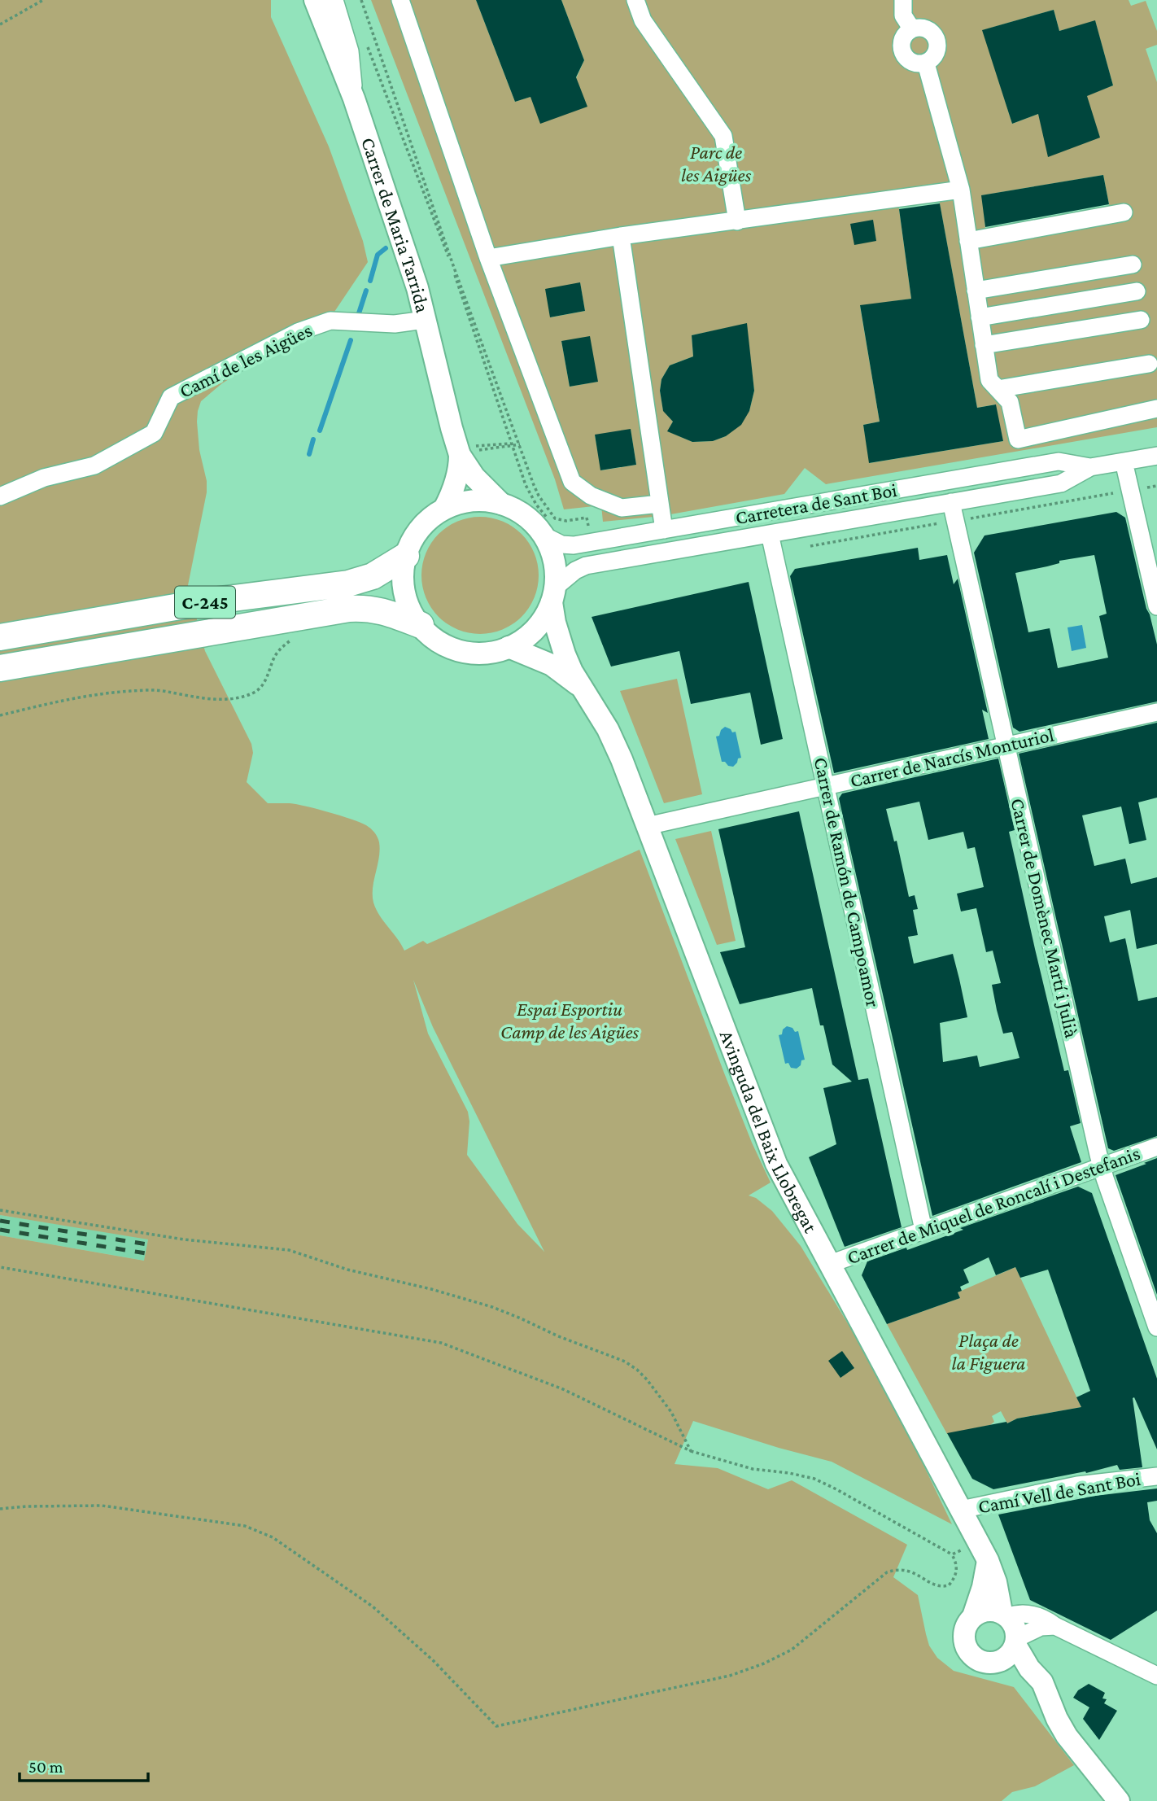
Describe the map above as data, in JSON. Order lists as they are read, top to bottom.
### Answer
{
  "streets": {
    "highway": ["C-245"],
    "main road": ["Carrer de Maria Tarrida", "Avinguda del Baix Llobregat"],
    "street": [
      "Camí de les Aigües",
      "Carretera de Sant Boi",
      "Carrer de Narcís Monturiol",
      "Carrer de Ramón de Campoamor",
      "Carrer de Domènec Martí i Julià",
      "Carrer de Miquel de Roncalí i Destefanis",
      "Camí Vell de Sant Boi"
    ]
  },
  "crossings": [
    ["Carrer de Maria Tarrida", "Camí de les Aigües"],
    ["Carretera de Sant Boi", "C-245"],
    ["Carretera de Sant Boi", "Carrer de Ramón de Campoamor"],
    ["Carretera de Sant Boi", "Carrer de Domènec Martí i Julià"],
    ["Carretera de Sant Boi", "Avinguda del Baix Llobregat"],
    ["C-245", "Avinguda del Baix Llobregat"],
    ["Carrer de Narcís Monturiol", "Carrer de Ramón de Campoamor"],
    ["Carrer de Narcís Monturiol", "Carrer de Domènec Martí i Julià"],
    ["Carrer de Narcís Monturiol", "Avinguda del Baix Llobregat"],
    ["Carrer de Ramón de Campoamor", "Carrer de Miquel de Roncalí i Destefanis"],
    ["Carrer de Domènec Martí i Julià", "Carrer de Miquel de Roncalí i Destefanis"],
    ["Avinguda del Baix Llobregat", "Carrer de Miquel de Roncalí i Destefanis"],
    ["Avinguda del Baix Llobregat", "Camí Vell de Sant Boi"]
  ],
  "parks": ["Parc de les Aigües", "Espai Esportiu Camp de les Aigües", "Plaça de la Figuera"],
  "scale_bar": "50 m"
}
